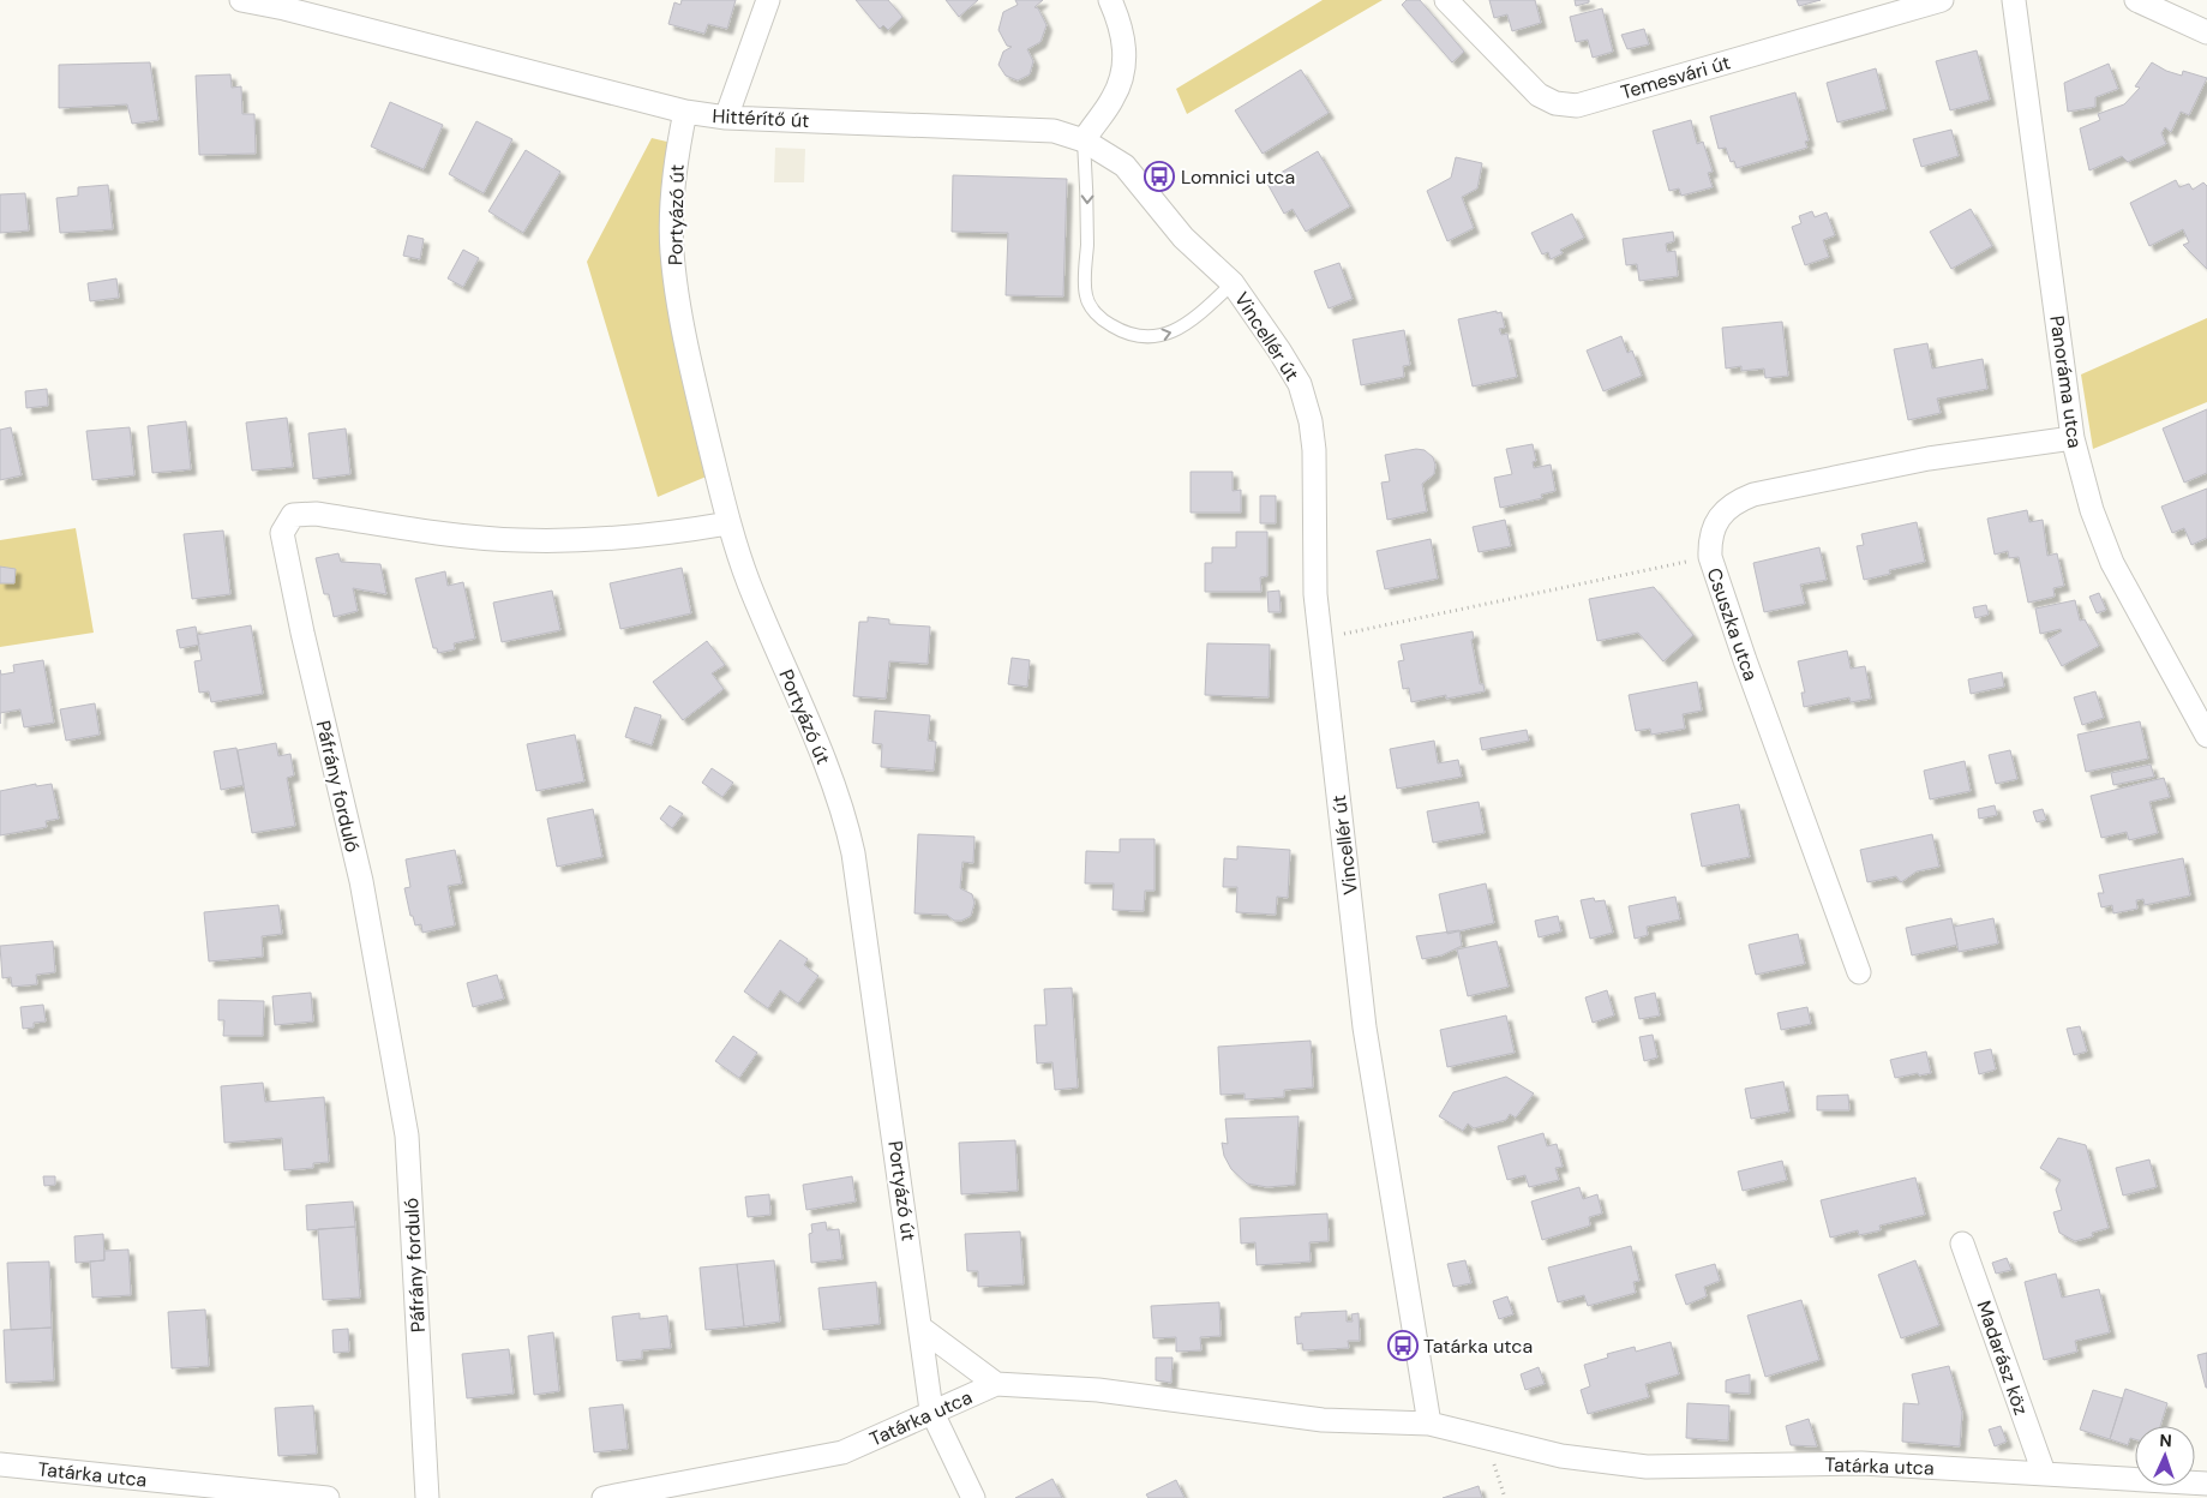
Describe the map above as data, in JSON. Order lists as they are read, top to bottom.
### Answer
{
  "streets": {
    "street": [
      "Temesvári út",
      "Hittérítő út",
      "Portyázó út",
      "Vincellér út",
      "Panoráma utca",
      "Csuszka utca",
      "Páfrány forduló",
      "Madarász köz",
      "Tatárka utca"
    ]
  },
  "crossings": [
    ["Hittérítő út", "Portyázó út"],
    ["Hittérítő út", "Vincellér út"],
    ["Portyázó út", "Páfrány forduló"],
    ["Portyázó út", "Tatárka utca"],
    ["Vincellér út", "Tatárka utca"],
    ["Panoráma utca", "Csuszka utca"],
    ["Madarász köz", "Tatárka utca"]
  ],
  "places": {
    "bus stop": ["Lomnici utca", "Tatárka utca"]
  },
  "north": "top"
}
